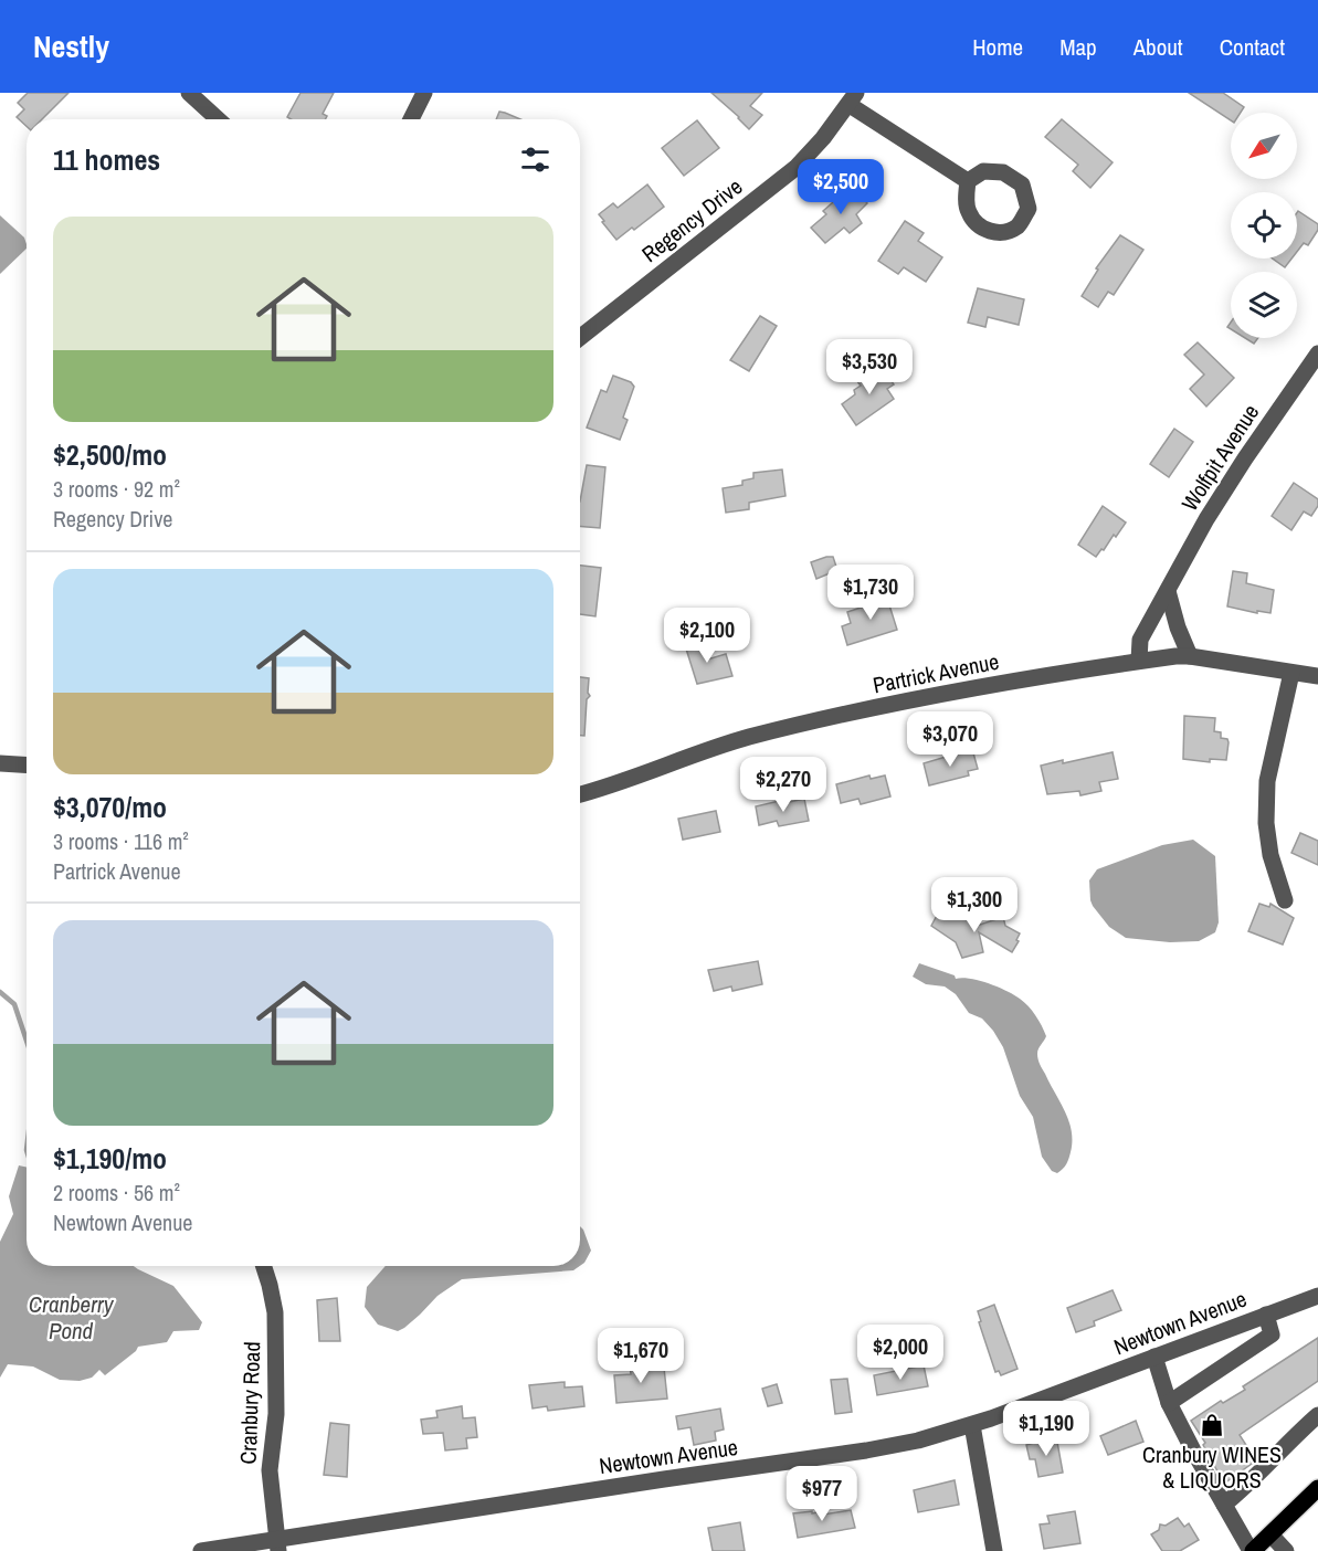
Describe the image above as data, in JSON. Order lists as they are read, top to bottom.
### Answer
{
  "streets": {
    "street": [
      "Regency Drive",
      "Wolfpit Avenue",
      "Partrick Avenue",
      "Newtown Avenue",
      "Cranbury Road"
    ]
  },
  "crossings": [
    ["Wolfpit Avenue", "Partrick Avenue"],
    ["Newtown Avenue", "Cranbury Road"]
  ],
  "water": ["Cranberry Pond"],
  "places": {
    "shop": ["Cranbury WINES & LIQUORS"]
  },
  "north": "bottom left",
  "page": {
    "header": "Nestly",
    "nav": [
      "Home",
      "Map",
      "About",
      "Contact"
    ],
    "heading": "11 homes",
    "price": [
      "$2,500",
      "$3,530",
      "$1,730",
      "$2,100",
      "$3,070",
      "$2,270",
      "$1,300",
      "$2,000",
      "$1,670",
      "$1,190",
      "$977"
    ],
    "list": [
      {
        "name": "$2,500/mo",
        "note": "3 rooms · 92 m² · Regency Drive"
      },
      {
        "name": "$3,070/mo",
        "note": "3 rooms · 116 m² · Partrick Avenue"
      },
      {
        "name": "$1,190/mo",
        "note": "2 rooms · 56 m² · Newtown Avenue"
      }
    ]
  }
}
